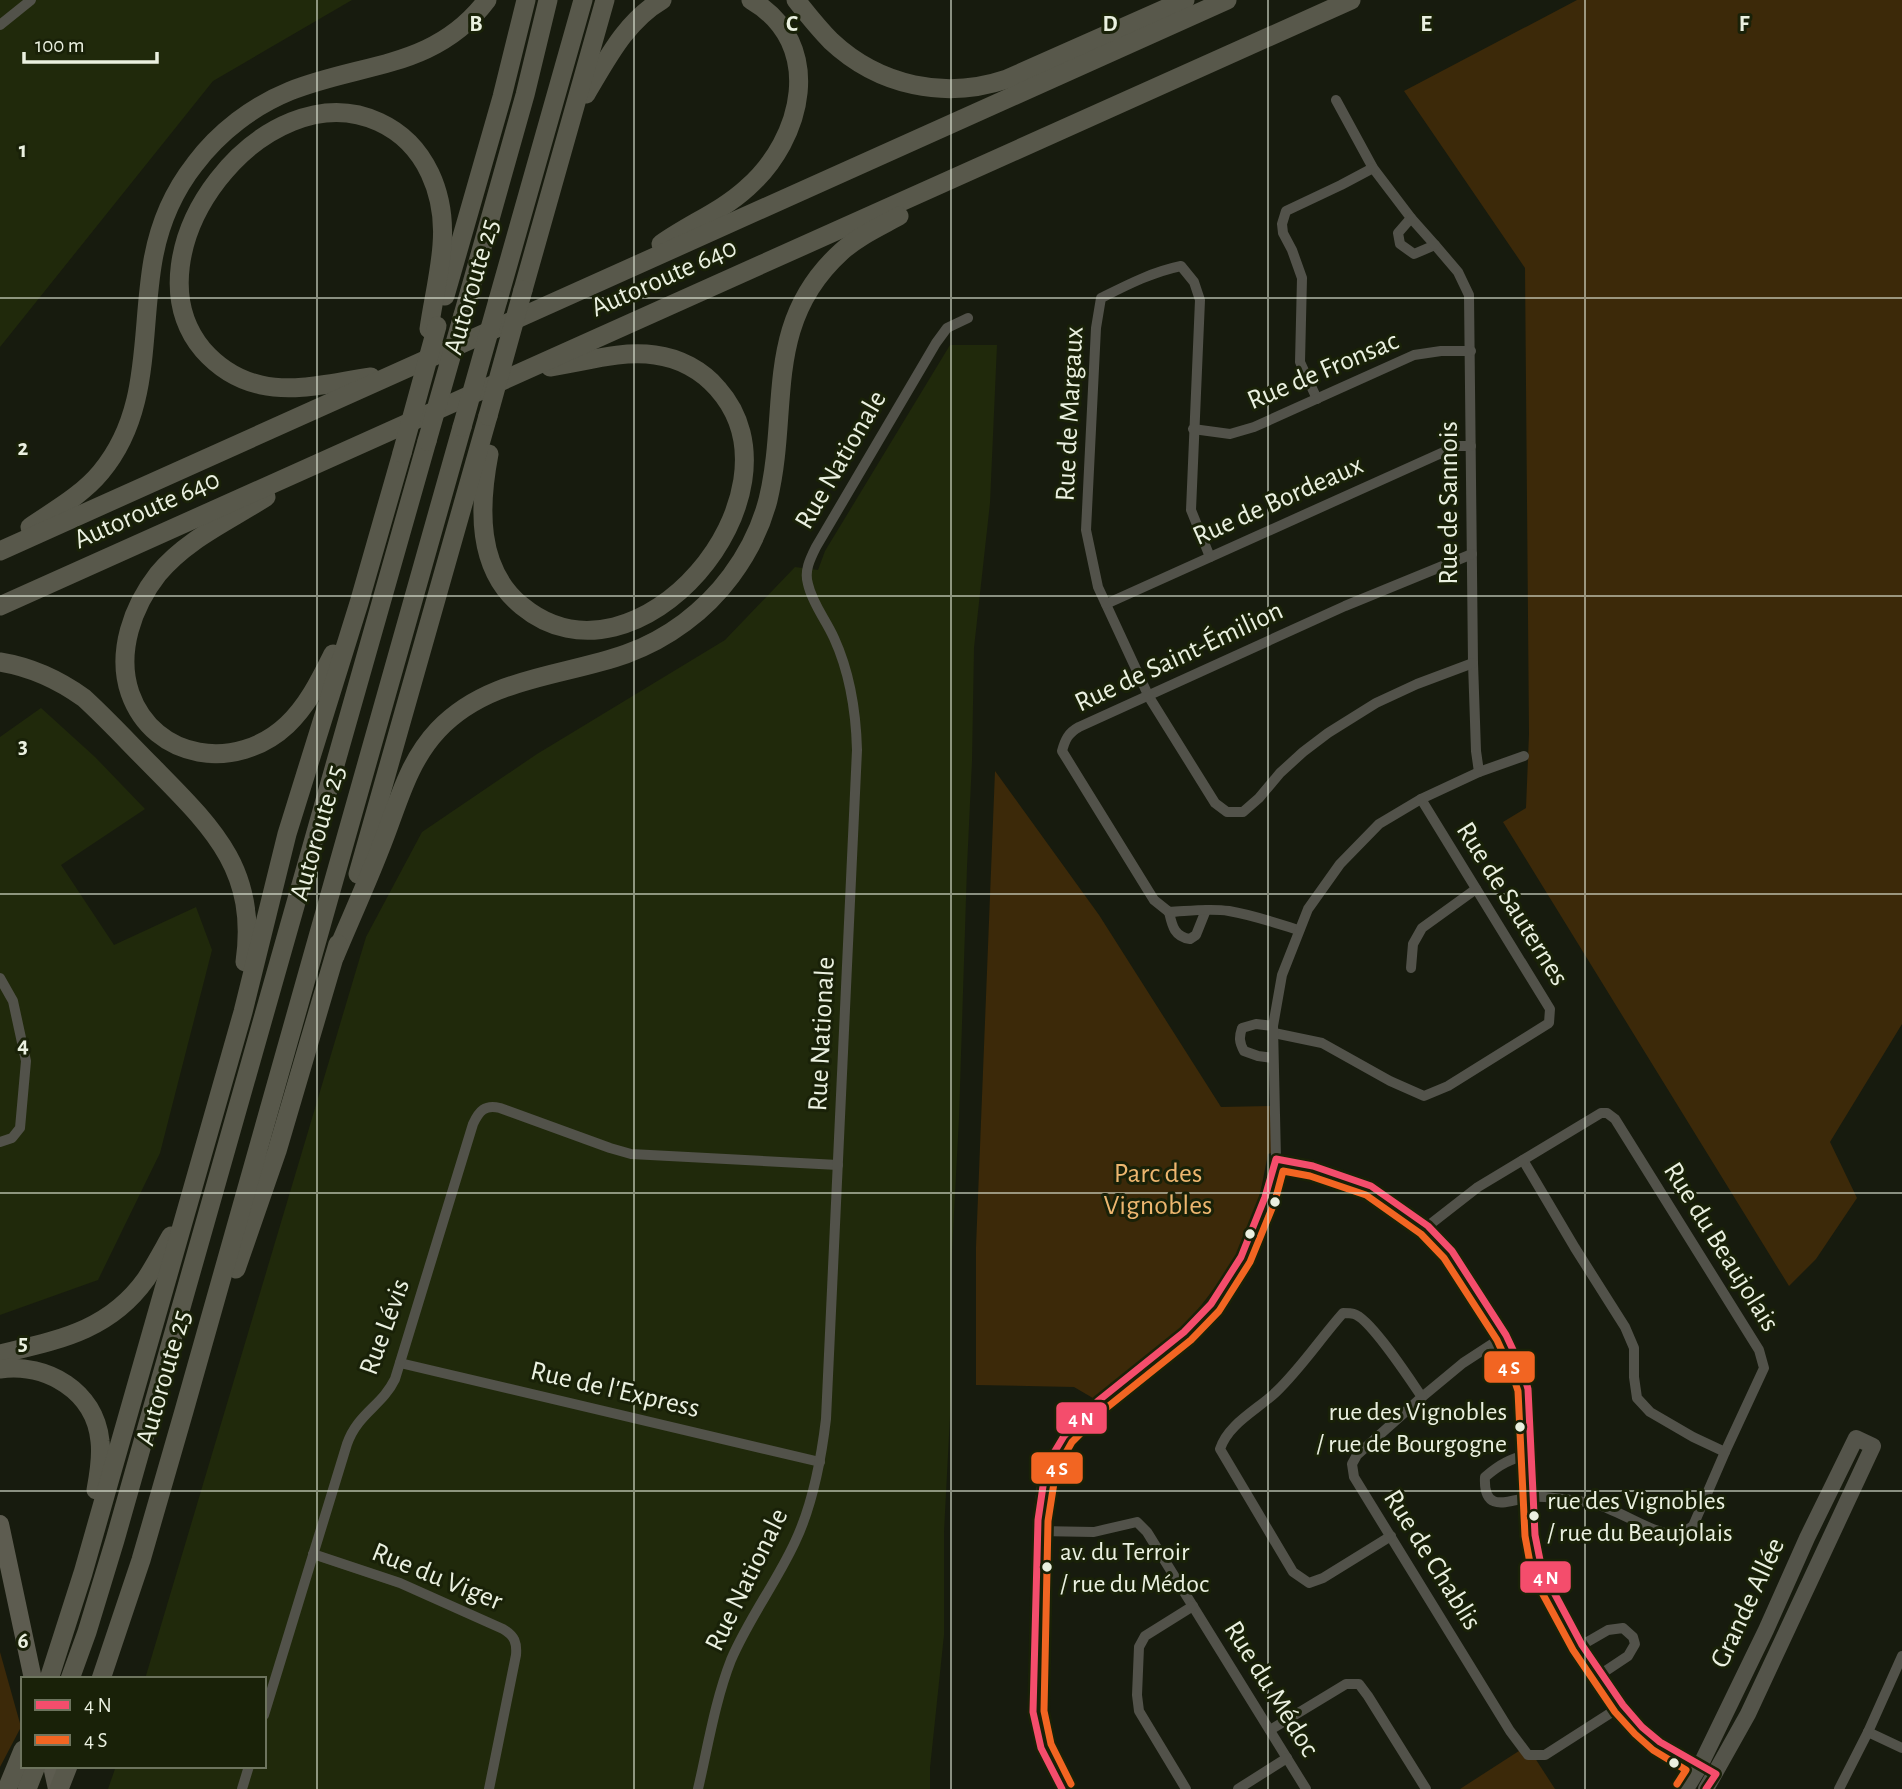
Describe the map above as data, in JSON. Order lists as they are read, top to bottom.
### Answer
{
  "streets": {
    "highway": ["Autoroute 640", "Autoroute 25"],
    "street": [
      "Rue de Fronsac",
      "Rue de Margaux",
      "Rue Nationale",
      "Rue de Bordeaux",
      "Rue de Sannois",
      "Rue de Saint-Émilion",
      "Rue de Sauternes",
      "Rue du Beaujolais",
      "Rue Lévis",
      "Rue de l'Express",
      "Rue de Chablis",
      "Rue du Viger",
      "Grande Allée",
      "Rue du Médoc"
    ]
  },
  "crossings": [
    ["Rue de Fronsac", "Rue de Margaux"],
    ["Rue de Fronsac", "Rue de Sannois"],
    ["Rue de Margaux", "Rue de Bordeaux"],
    ["Rue de Margaux", "Rue de Sannois"],
    ["Rue de Margaux", "Rue de Saint-Émilion"],
    ["Rue Nationale", "Rue Lévis"],
    ["Rue Nationale", "Rue de l'Express"],
    ["Rue de Bordeaux", "Rue de Sannois"],
    ["Rue de Sannois", "Rue de Saint-Émilion"],
    ["Rue Lévis", "Rue de l'Express"],
    ["Rue Lévis", "Rue du Viger"]
  ],
  "parks": ["Parc des Vignobles"],
  "places": ["rue des Vignobles / rue de Bourgogne", "rue des Vignobles / rue du Beaujolais", "av. du Terroir / rue du Médoc"],
  "legend": ["4 N", "4 S"],
  "scale_bar": "100 m",
  "grid": {
    "columns": [
      "B",
      "C",
      "D",
      "E",
      "F"
    ],
    "rows": [
      "1",
      "2",
      "3",
      "4",
      "5",
      "6"
    ]
  }
}
